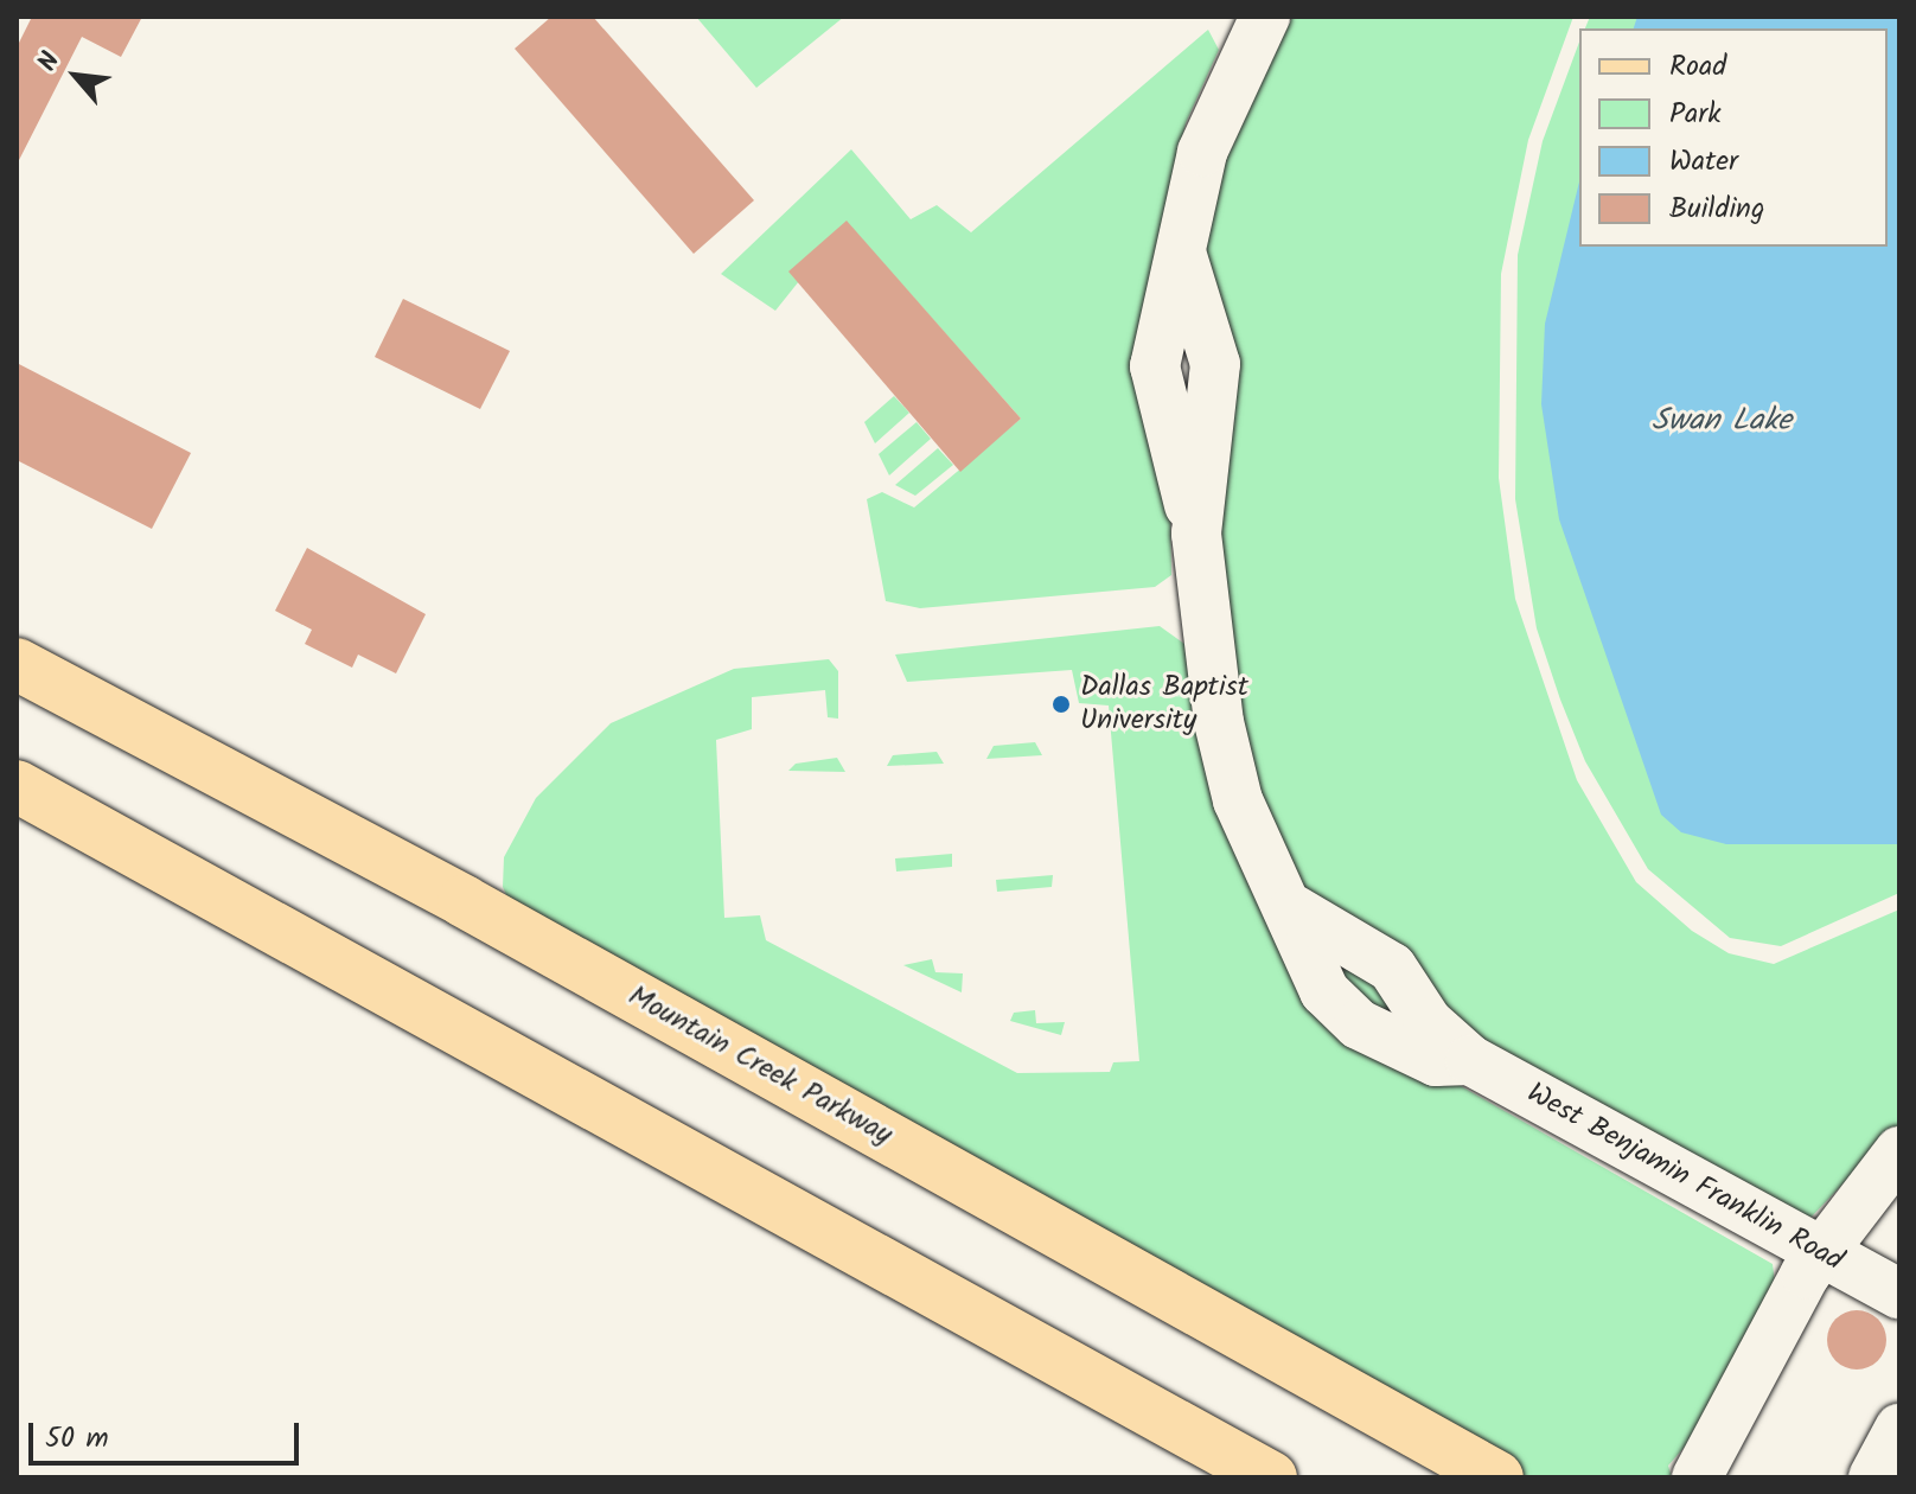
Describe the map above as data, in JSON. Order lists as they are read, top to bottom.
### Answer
{
  "streets": {
    "main road": ["Mountain Creek Parkway"],
    "street": ["West Benjamin Franklin Road"]
  },
  "water": ["Swan Lake"],
  "places": ["Dallas Baptist University"],
  "legend": [
    "Road",
    "Park",
    "Water",
    "Building"
  ],
  "scale_bar": "50 m",
  "north": "top left"
}
